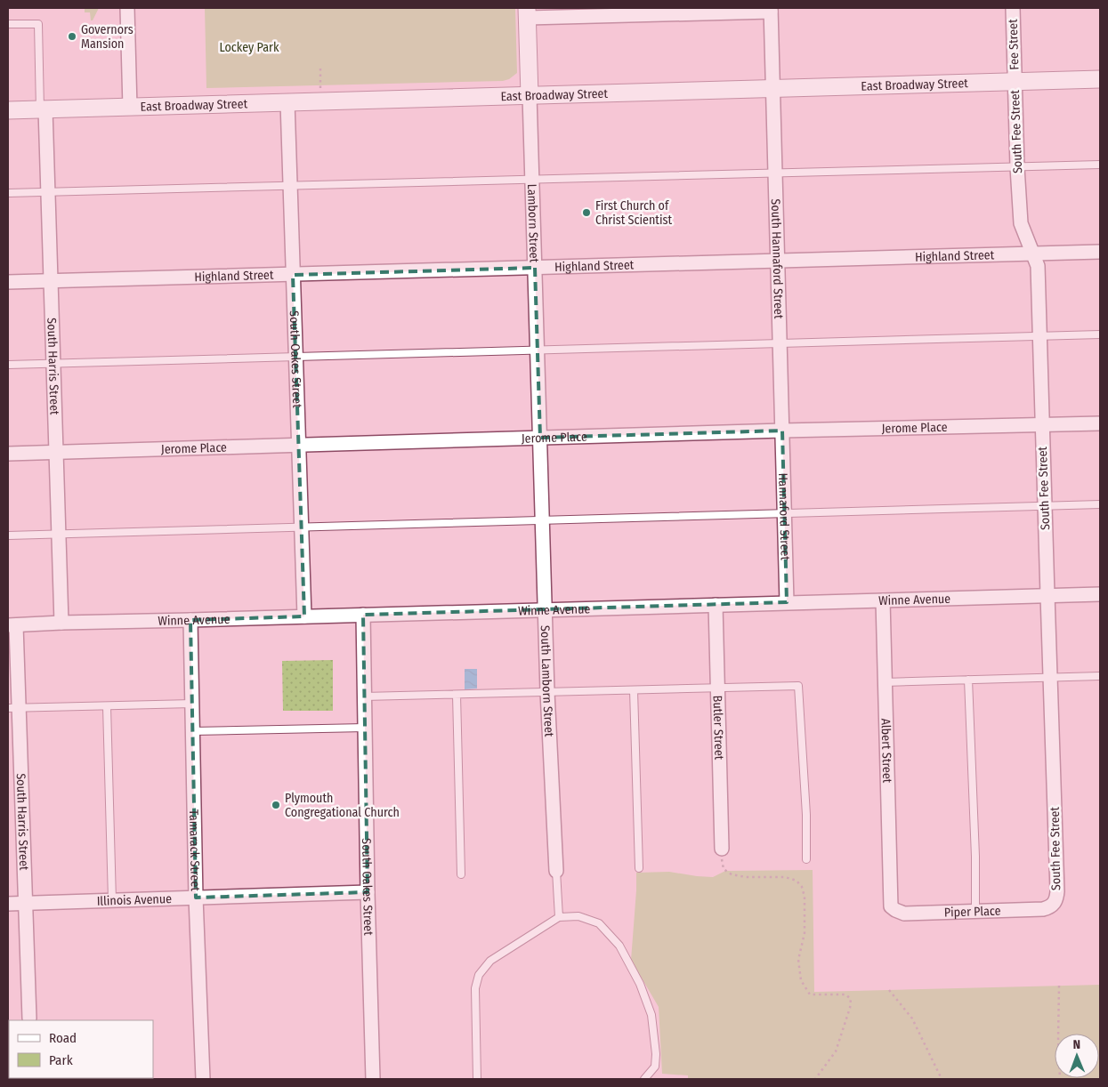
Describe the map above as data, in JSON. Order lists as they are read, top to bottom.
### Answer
{
  "streets": {
    "street": [
      "Fee Street",
      "East Broadway Street",
      "South Fee Street",
      "Lamborn Street",
      "Highland Street",
      "South Hannaford Street",
      "South Oakes Street",
      "South Harris Street",
      "Jerome Place",
      "Hannaford Street",
      "Winne Avenue",
      "South Lamborn Street",
      "Butler Street",
      "Albert Street",
      "Tamarack Street",
      "Illinois Avenue",
      "Piper Place"
    ]
  },
  "crossings": [
    ["Fee Street", "East Broadway Street"],
    ["Fee Street", "South Fee Street"],
    ["East Broadway Street", "South Fee Street"],
    ["East Broadway Street", "Lamborn Street"],
    ["East Broadway Street", "South Hannaford Street"],
    ["East Broadway Street", "South Oakes Street"],
    ["East Broadway Street", "South Harris Street"],
    ["South Fee Street", "Highland Street"],
    ["South Fee Street", "Jerome Place"],
    ["South Fee Street", "Winne Avenue"],
    ["South Fee Street", "Piper Place"],
    ["Lamborn Street", "Highland Street"],
    ["Lamborn Street", "Jerome Place"],
    ["Lamborn Street", "South Lamborn Street"],
    ["Highland Street", "South Hannaford Street"],
    ["Highland Street", "South Oakes Street"],
    ["Highland Street", "South Harris Street"],
    ["South Hannaford Street", "Jerome Place"],
    ["South Hannaford Street", "Hannaford Street"],
    ["South Oakes Street", "Jerome Place"],
    ["South Oakes Street", "Winne Avenue"],
    ["South Oakes Street", "Illinois Avenue"],
    ["South Harris Street", "Jerome Place"],
    ["South Harris Street", "Winne Avenue"],
    ["South Harris Street", "Illinois Avenue"],
    ["Jerome Place", "Hannaford Street"],
    ["Jerome Place", "South Lamborn Street"],
    ["Hannaford Street", "Winne Avenue"],
    ["Winne Avenue", "South Lamborn Street"],
    ["Winne Avenue", "Butler Street"],
    ["Winne Avenue", "Albert Street"],
    ["Winne Avenue", "Tamarack Street"],
    ["Albert Street", "Piper Place"],
    ["Tamarack Street", "Illinois Avenue"]
  ],
  "parks": ["Lockey Park"],
  "places": ["Governors Mansion", "First Church of Christ Scientist", "Plymouth Congregational Church"],
  "legend": ["Road", "Park"],
  "north": "top"
}
